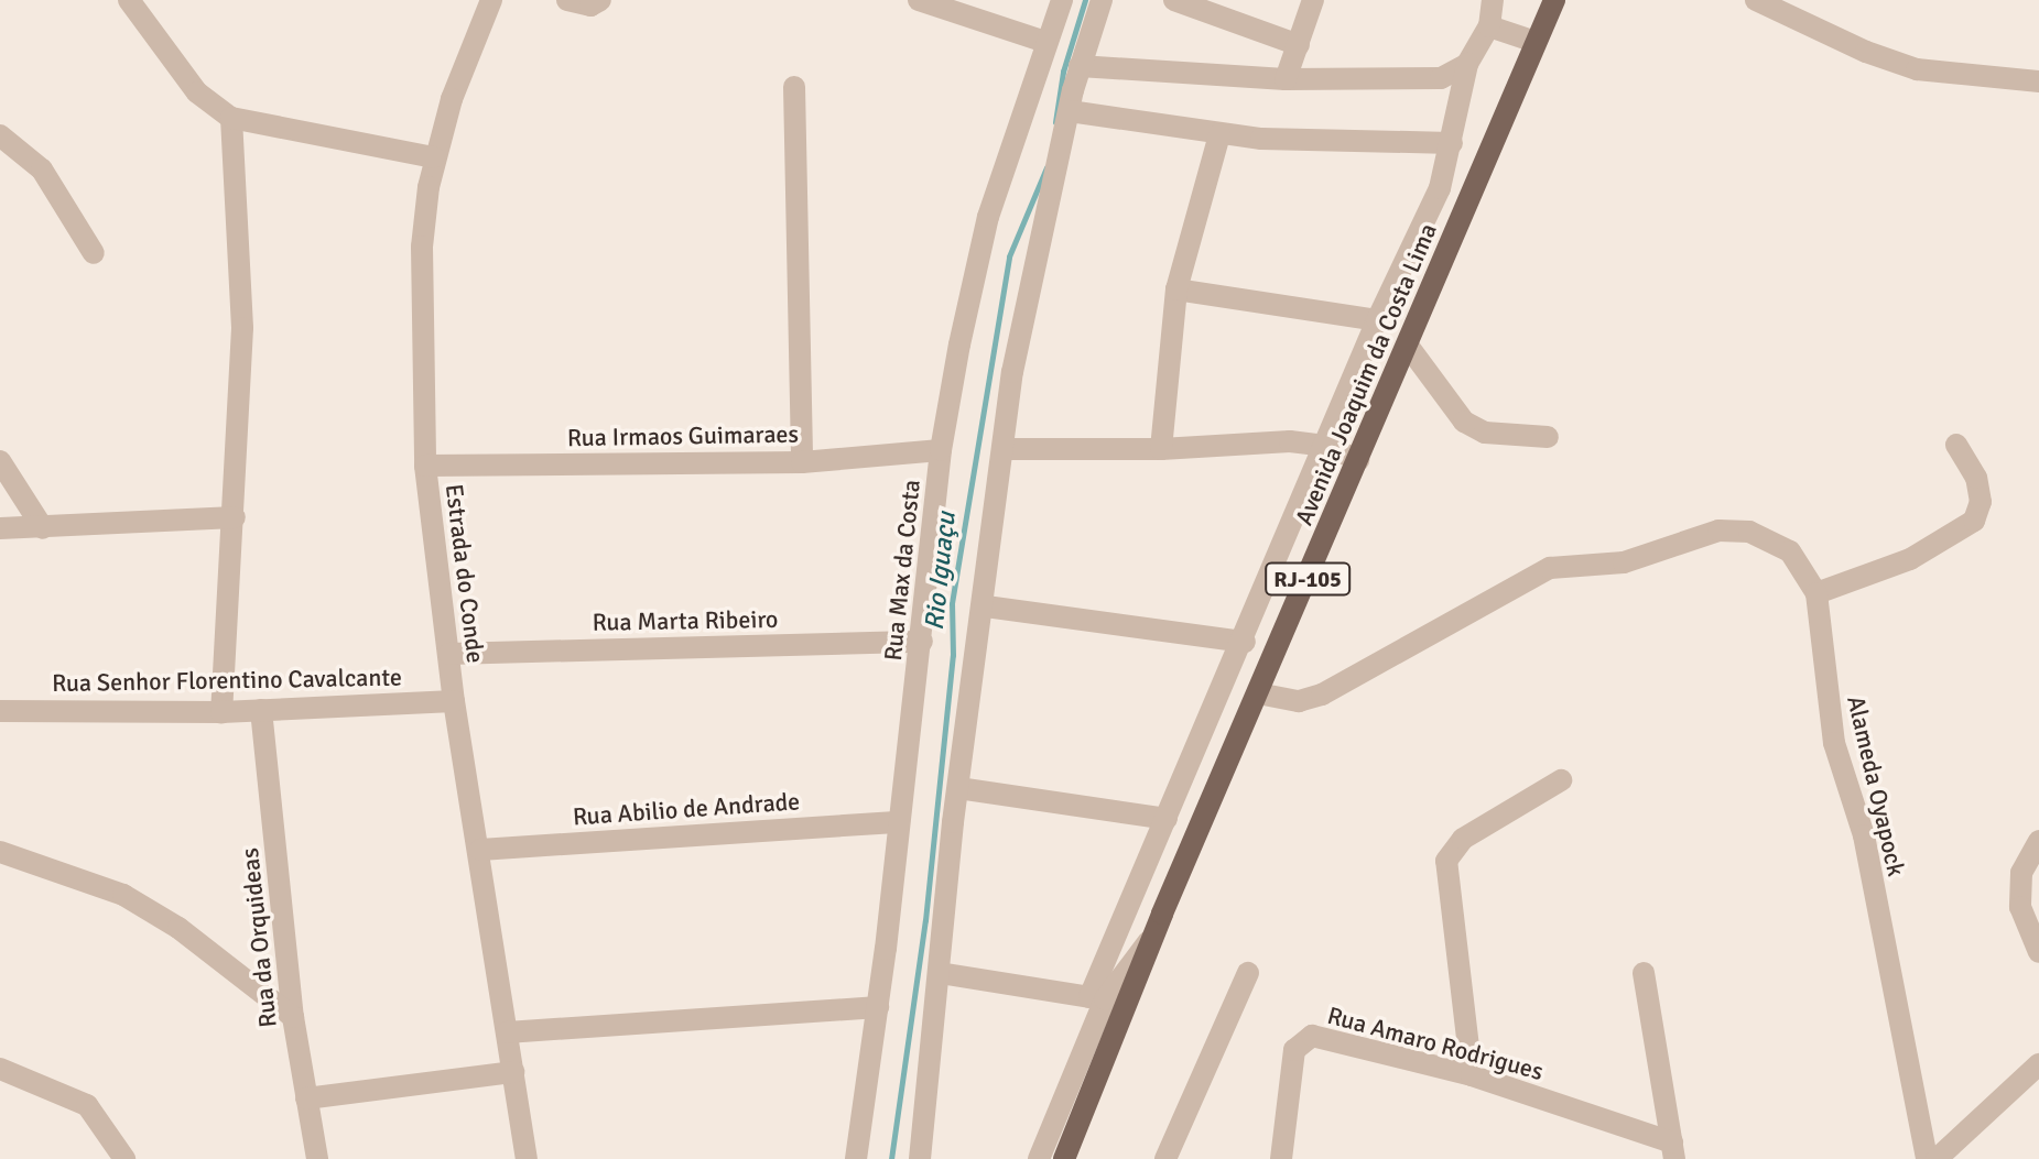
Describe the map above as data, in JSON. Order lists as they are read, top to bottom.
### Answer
{
  "streets": {
    "main road": ["Avenida Joaquim da Costa Lima", "RJ-105"],
    "street": [
      "Rua Irmaos Guimaraes",
      "Rua Max da Costa",
      "Estrada do Conde",
      "Rua Marta Ribeiro",
      "Rua Senhor Florentino Cavalcante",
      "Alameda Oyapock",
      "Rua Abilio de Andrade",
      "Rua da Orquideas",
      "Rua Amaro Rodrigues"
    ]
  },
  "crossings": [
    ["Avenida Joaquim da Costa Lima", "Alameda Oyapock"],
    ["Rua Irmaos Guimaraes", "Rua Max da Costa"],
    ["Rua Irmaos Guimaraes", "Estrada do Conde"],
    ["Rua Max da Costa", "Rua Marta Ribeiro"],
    ["Rua Max da Costa", "Rua Abilio de Andrade"],
    ["Estrada do Conde", "Rua Marta Ribeiro"],
    ["Estrada do Conde", "Rua Senhor Florentino Cavalcante"],
    ["Estrada do Conde", "Rua Abilio de Andrade"],
    ["Rua Senhor Florentino Cavalcante", "Rua da Orquideas"]
  ],
  "water": ["Rio Iguaçu"]
}
